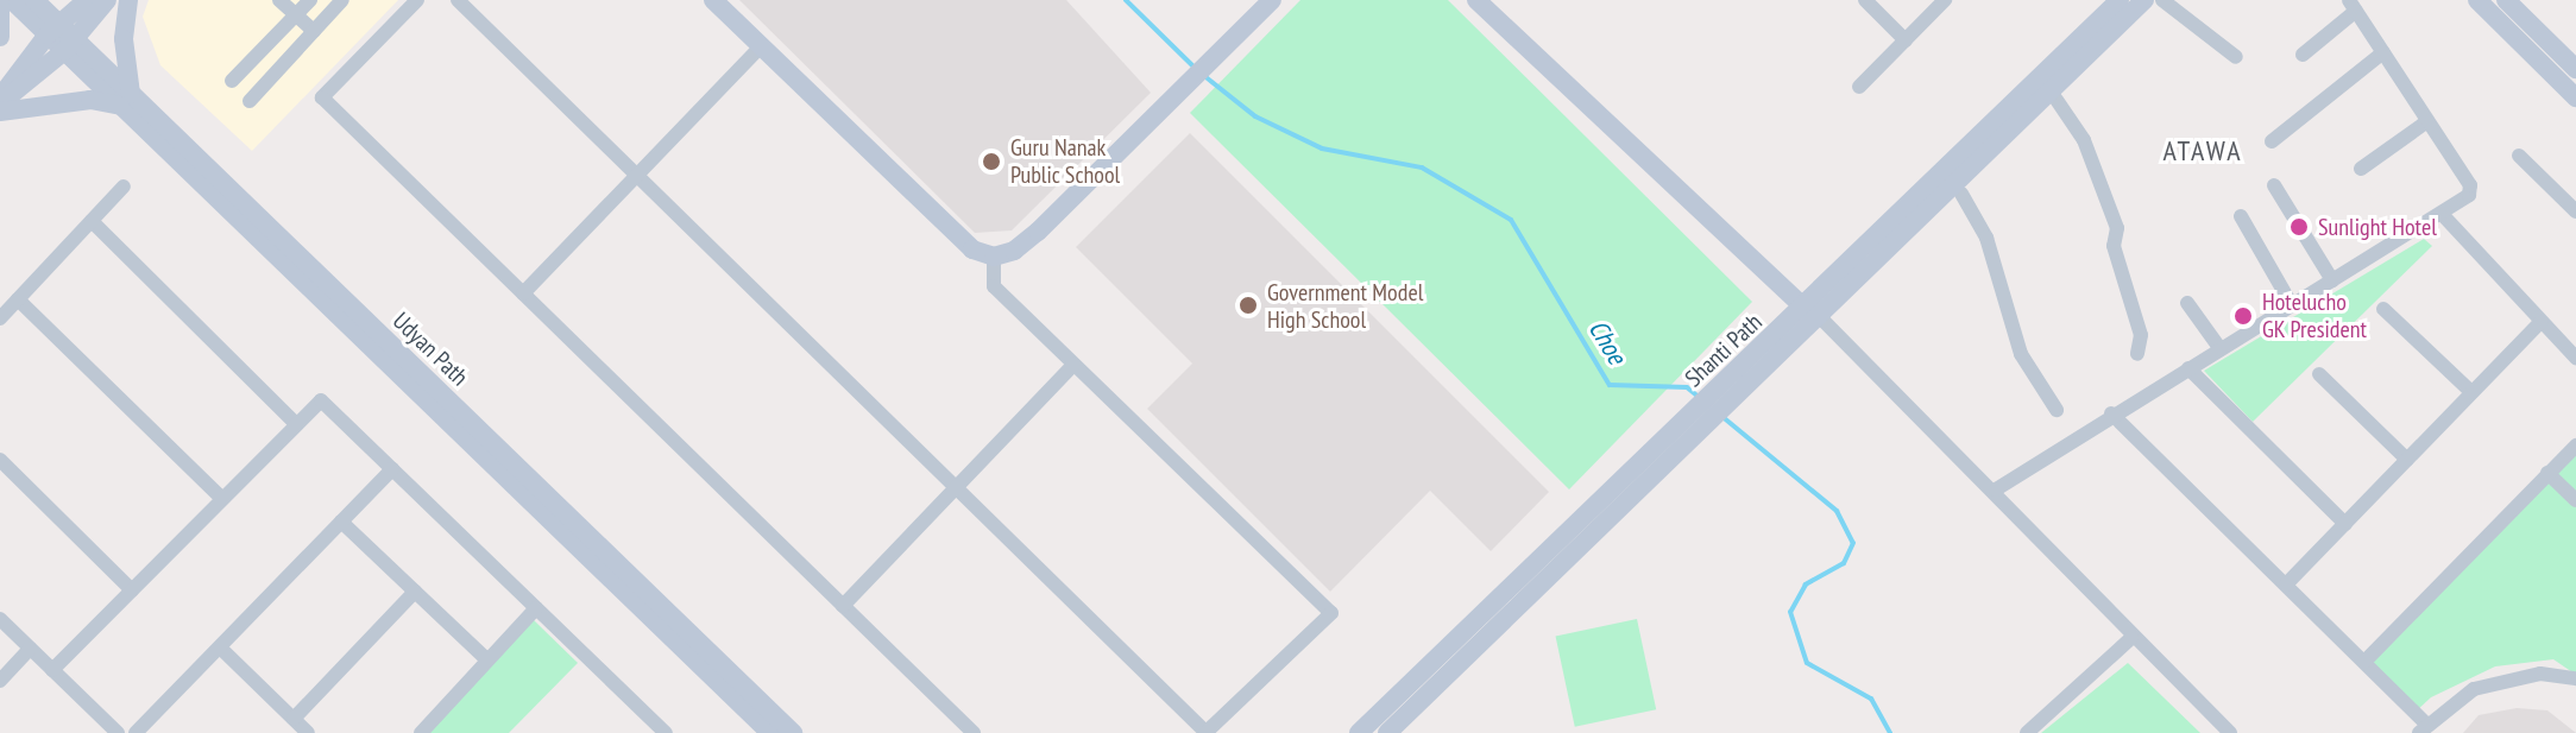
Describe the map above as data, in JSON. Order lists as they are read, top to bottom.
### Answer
{
  "streets": {
    "main road": ["Udyan Path", "Shanti Path"]
  },
  "districts": ["ATAWA"],
  "water": ["Choe"],
  "places": [
    "Guru Nanak Public School",
    "Sunlight Hotel",
    "Government Model High School",
    "Hotelucho GK President"
  ]
}
